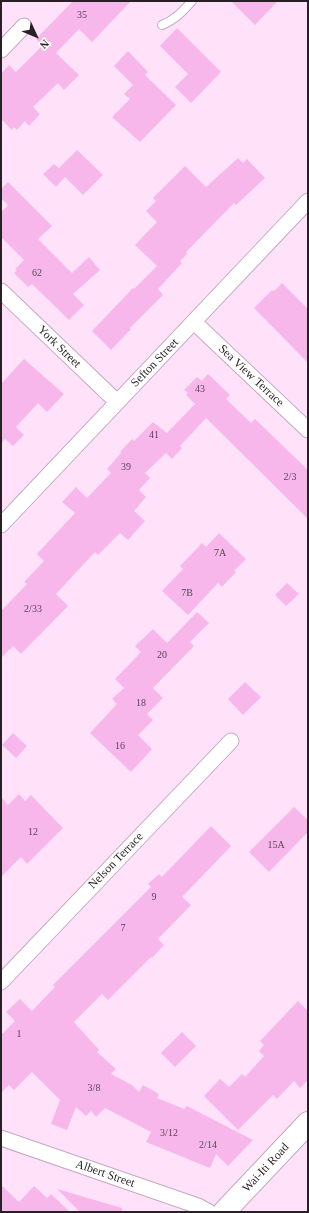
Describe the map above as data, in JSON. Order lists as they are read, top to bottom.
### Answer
{
  "streets": {
    "main road": ["Wai-Iti Road"],
    "street": [
      "York Street",
      "Sefton Street",
      "Sea View Terrace",
      "Nelson Terrace",
      "Albert Street"
    ]
  },
  "crossings": [
    ["York Street", "Sefton Street"],
    ["Sefton Street", "Sea View Terrace"]
  ],
  "house_numbers": [
    "35",
    "62",
    "43",
    "41",
    "39",
    "2/3",
    "7A",
    "7B",
    "2/33",
    "20",
    "18",
    "16",
    "12",
    "15A",
    "9",
    "7",
    "1",
    "3/8",
    "3/12",
    "2/14"
  ],
  "north": "bottom right"
}
